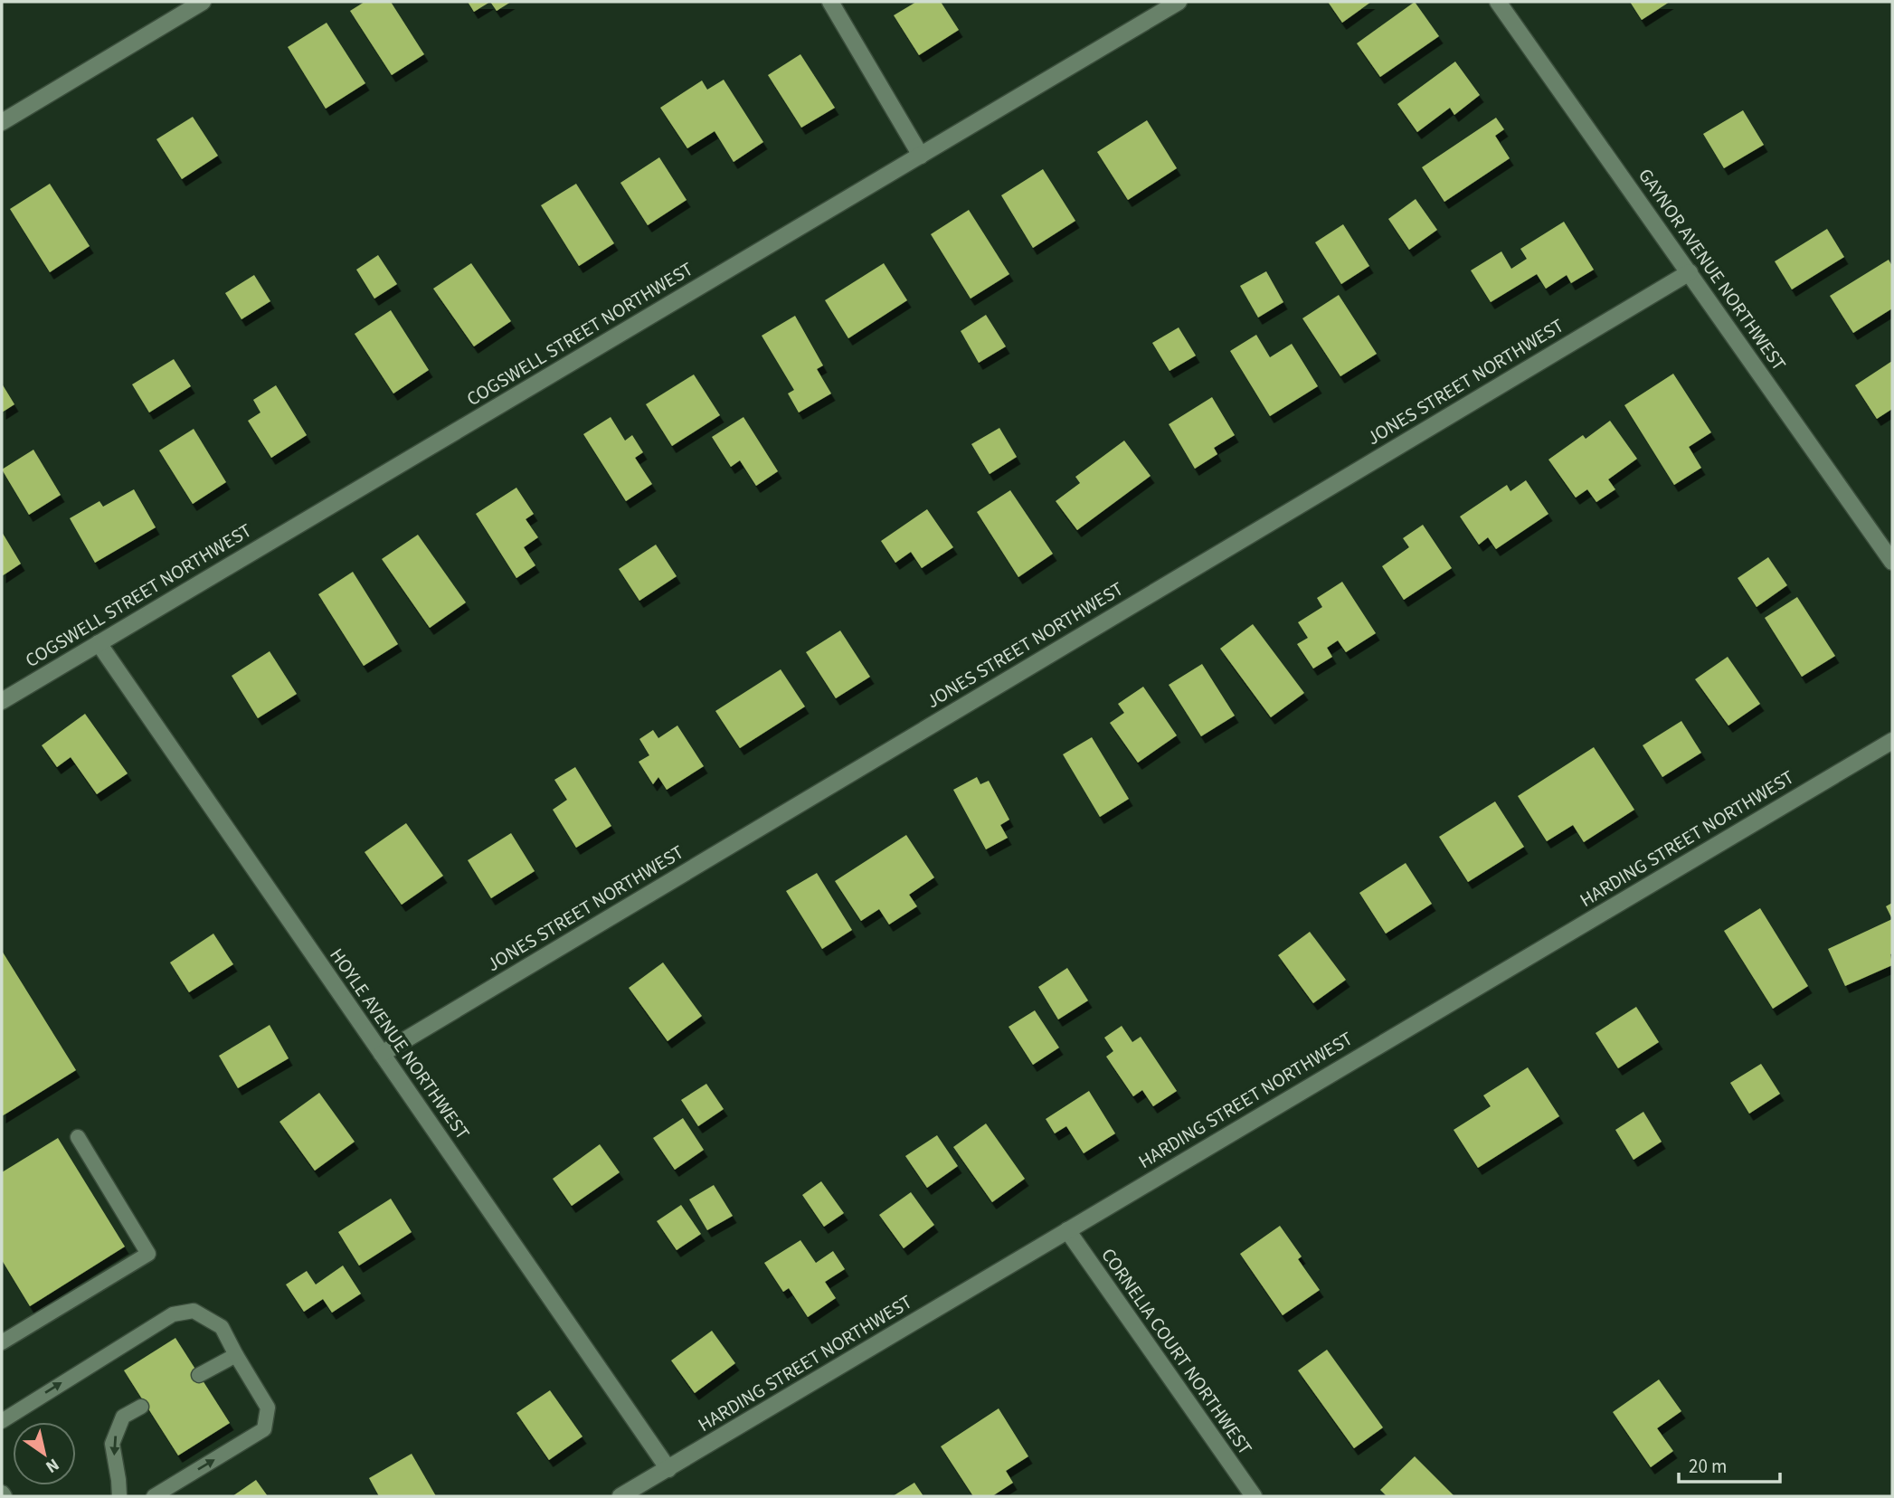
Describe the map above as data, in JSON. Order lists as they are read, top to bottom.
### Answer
{
  "streets": {
    "street": [
      "GAYNOR AVENUE NORTHWEST",
      "COGSWELL STREET NORTHWEST",
      "JONES STREET NORTHWEST",
      "HARDING STREET NORTHWEST",
      "HOYLE AVENUE NORTHWEST",
      "CORNELIA COURT NORTHWEST"
    ]
  },
  "crossings": [
    ["GAYNOR AVENUE NORTHWEST", "JONES STREET NORTHWEST"],
    ["COGSWELL STREET NORTHWEST", "HOYLE AVENUE NORTHWEST"],
    ["JONES STREET NORTHWEST", "HOYLE AVENUE NORTHWEST"],
    ["HARDING STREET NORTHWEST", "HOYLE AVENUE NORTHWEST"],
    ["HARDING STREET NORTHWEST", "CORNELIA COURT NORTHWEST"]
  ],
  "scale_bar": "20 m",
  "north": "bottom right"
}
